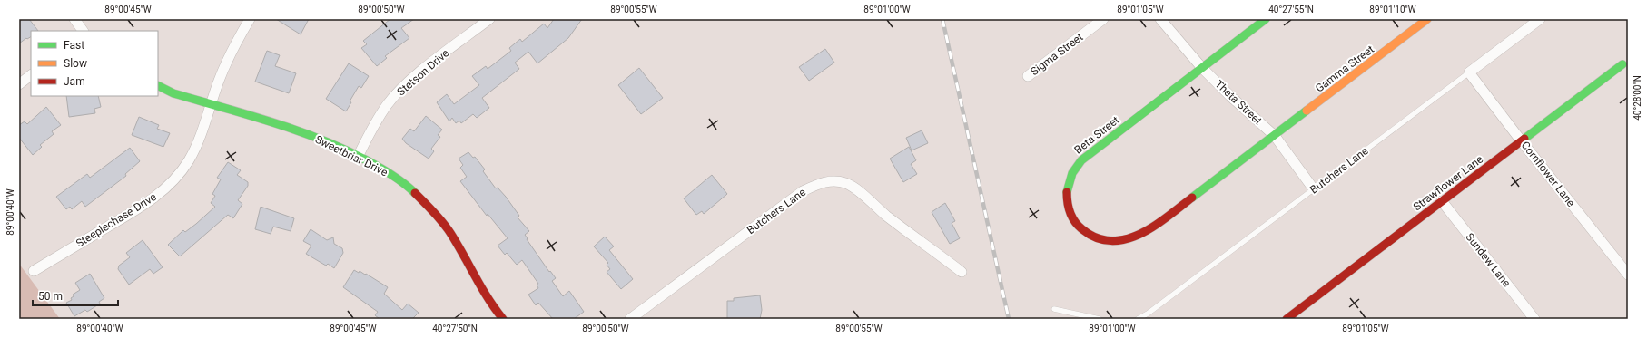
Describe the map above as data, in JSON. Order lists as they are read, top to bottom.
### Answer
{
  "streets": {
    "street": [
      "Sigma Street",
      "Gamma Street",
      "Stetson Drive",
      "Theta Street",
      "Beta Street",
      "Sweetbriar Drive",
      "Butchers Lane",
      "Cornflower Lane",
      "Strawflower Lane",
      "Steeplechase Drive",
      "Sundew Lane"
    ]
  },
  "crossings": [
    ["Gamma Street", "Theta Street"],
    ["Gamma Street", "Beta Street"],
    ["Stetson Drive", "Sweetbriar Drive"],
    ["Theta Street", "Beta Street"],
    ["Theta Street", "Butchers Lane"],
    ["Sweetbriar Drive", "Steeplechase Drive"],
    ["Butchers Lane", "Cornflower Lane"],
    ["Cornflower Lane", "Strawflower Lane"],
    ["Strawflower Lane", "Sundew Lane"]
  ],
  "legend": ["Fast", "Slow", "Jam"],
  "scale_bar": "50 m",
  "coordinates": [
    "89°00'45\"W",
    "89°00'50\"W",
    "89°00'55\"W",
    "89°01'00\"W",
    "89°01'05\"W",
    "40°27'55\"N",
    "89°01'10\"W",
    "40°28'00\"N",
    "89°00'40\"W",
    "40°27'50\"N"
  ]
}
